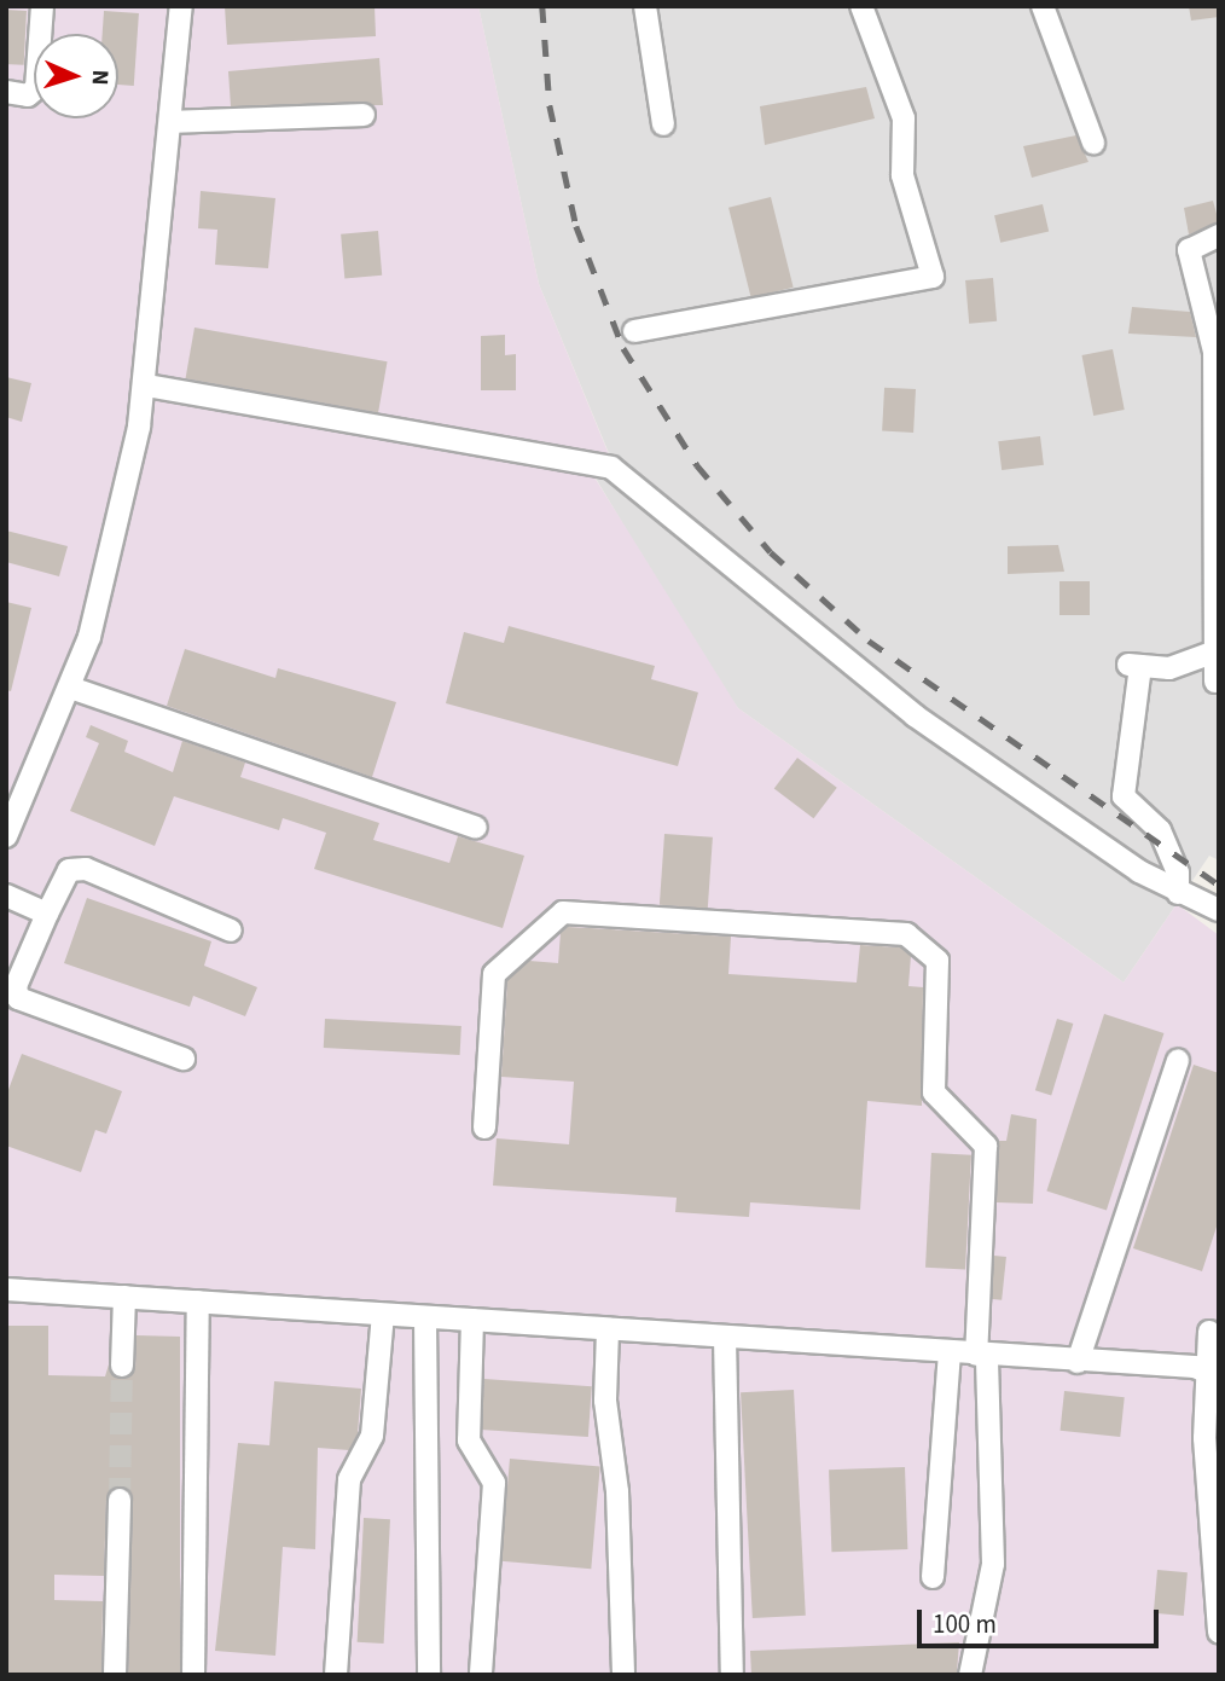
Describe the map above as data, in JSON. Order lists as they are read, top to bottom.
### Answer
{
  "scale_bar": "100 m",
  "north": "right"
}
